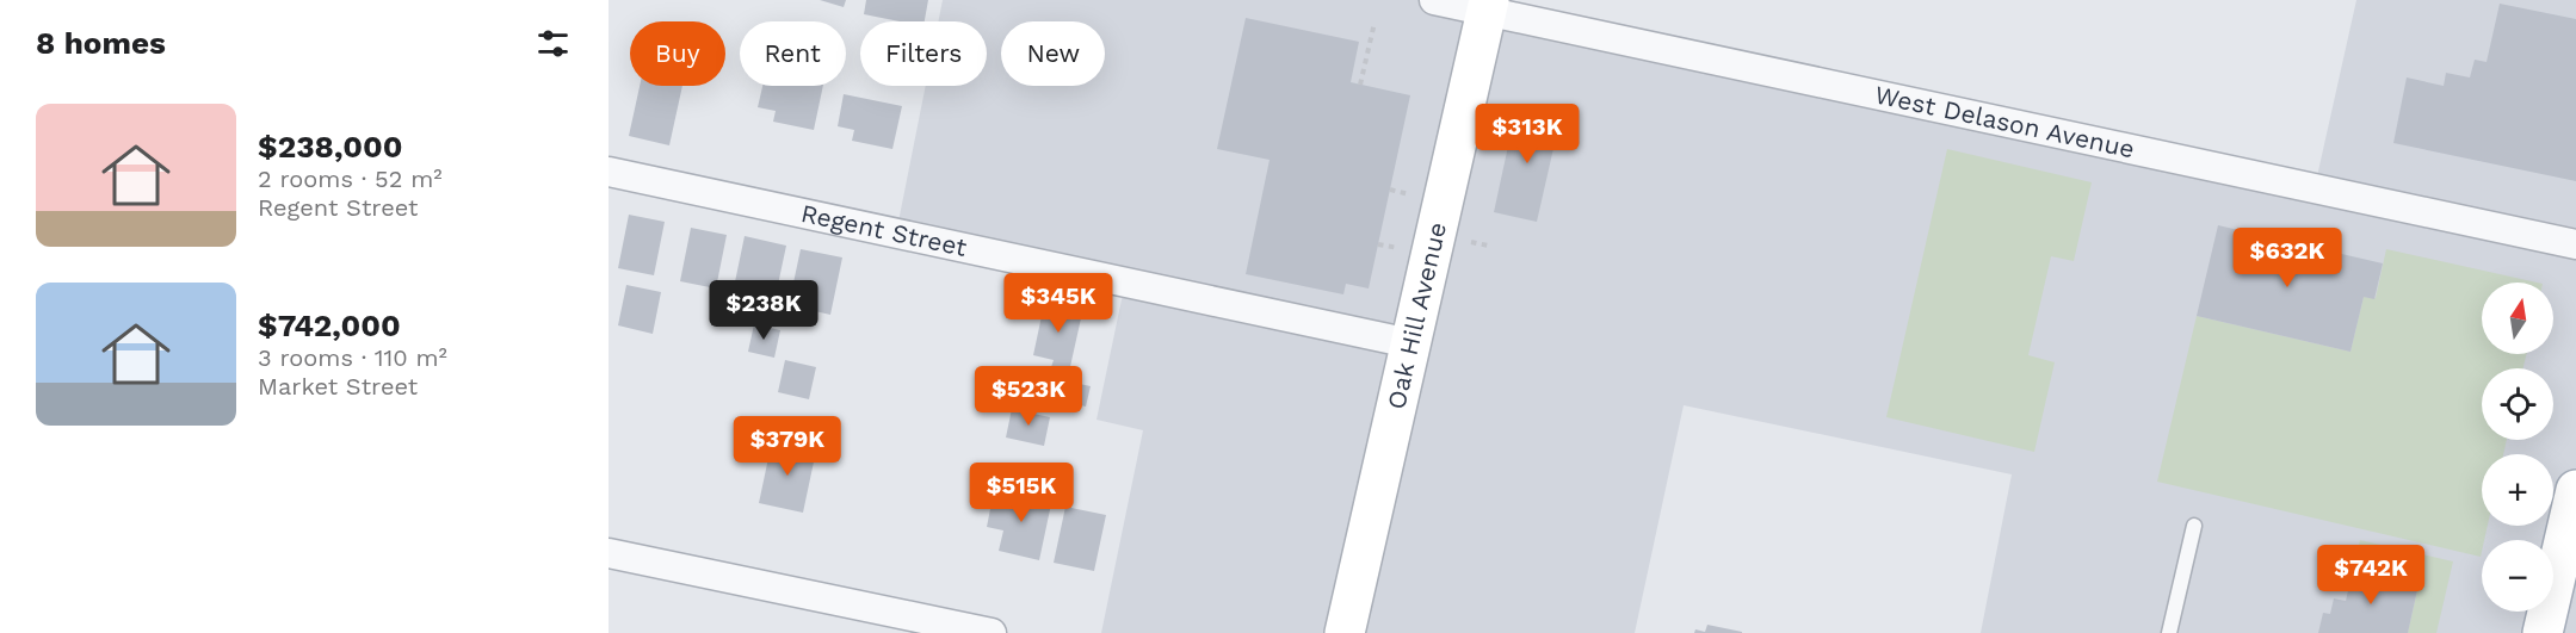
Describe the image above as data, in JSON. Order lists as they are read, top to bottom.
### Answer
{
  "streets": {
    "street": ["West Delason Avenue", "Regent Street", "Oak Hill Avenue"]
  },
  "crossings": [
    ["West Delason Avenue", "Oak Hill Avenue"],
    ["Regent Street", "Oak Hill Avenue"]
  ],
  "north": "top",
  "page": {
    "heading": "8 homes",
    "chip": [
      "Buy",
      "Rent",
      "Filters",
      "New"
    ],
    "list": [
      {
        "name": "$238,000",
        "note": "2 rooms · 52 m² · Regent Street"
      },
      {
        "name": "$742,000",
        "note": "3 rooms · 110 m² · Market Street"
      }
    ],
    "price": [
      "$313K",
      "$632K",
      "$345K",
      "$238K",
      "$523K",
      "$379K",
      "$515K",
      "$742K"
    ],
    "map_buttons": ["+", "−"]
  }
}
